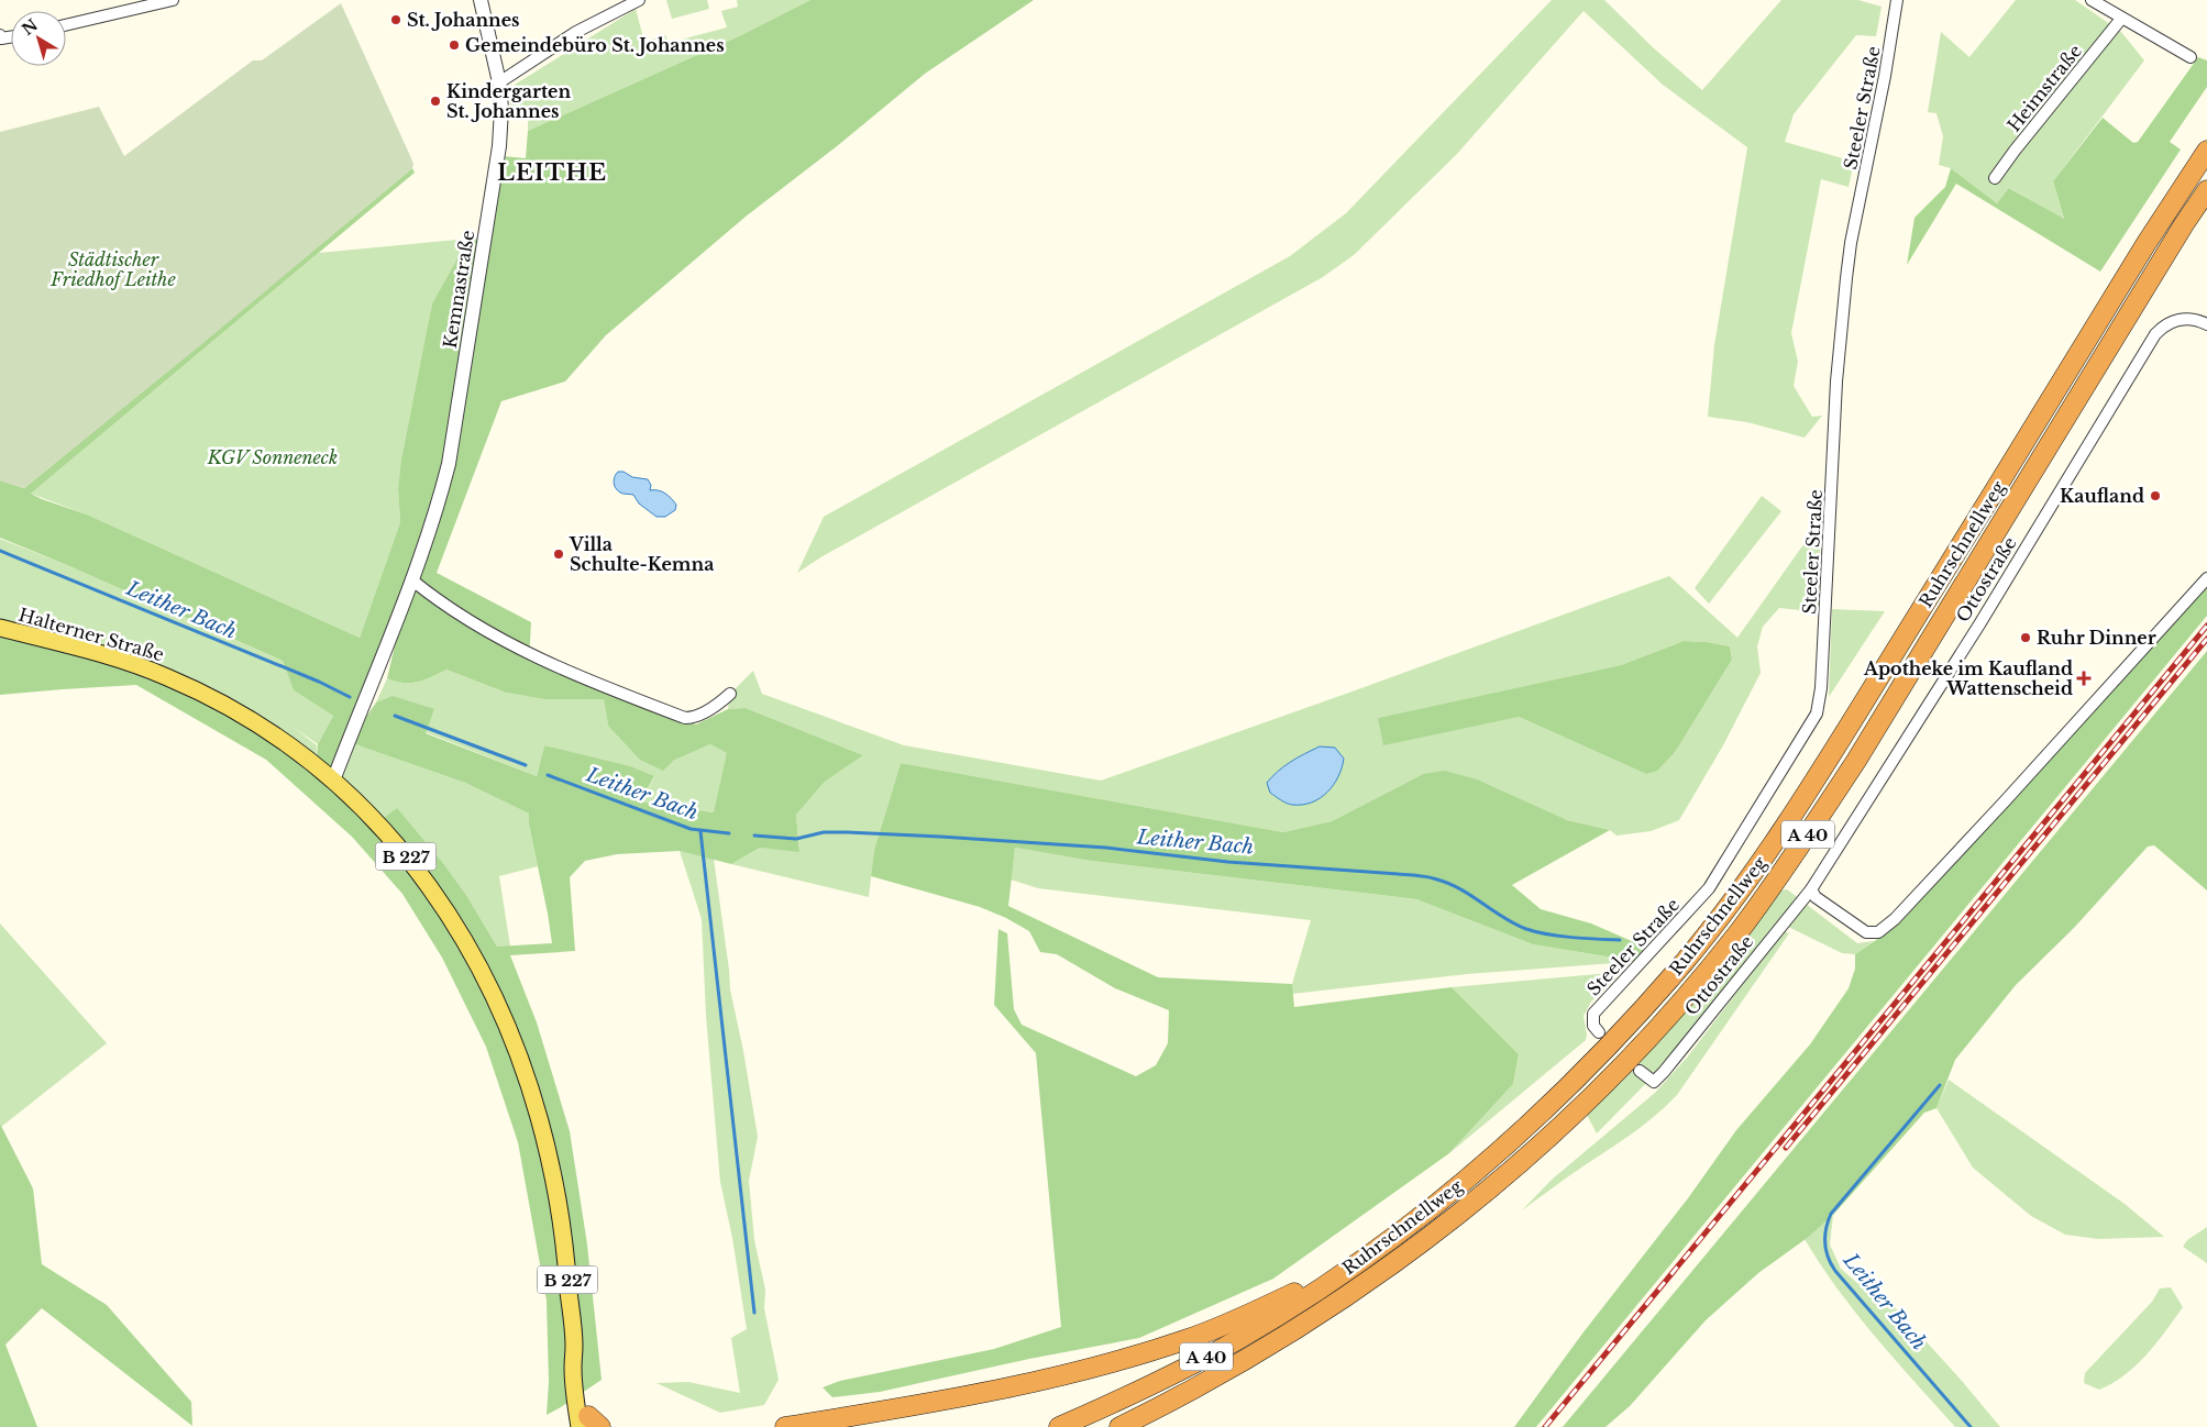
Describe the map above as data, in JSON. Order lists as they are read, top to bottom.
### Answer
{
  "streets": {
    "highway": ["Ruhrschnellweg", "A 40"],
    "main road": ["Halterner Straße", "B 227"],
    "street": [
      "Heimstraße",
      "Steeler Straße",
      "Kemnastraße",
      "Ottostraße"
    ]
  },
  "crossings": [
    ["Kemnastraße", "Halterner Straße"]
  ],
  "districts": ["LEITHE"],
  "water": ["Leither Bach"],
  "parks": ["Städtischer Friedhof Leithe", "KGV Sonneneck"],
  "places": {
    "other": [
      "St. Johannes",
      "Gemeindebüro St. Johannes",
      "Kindergarten St. Johannes",
      "Kaufland",
      "Villa Schulte-Kemna",
      "Ruhr Dinner"
    ],
    "health": ["Apotheke im Kaufland Wattenscheid"]
  },
  "north": "top left"
}
